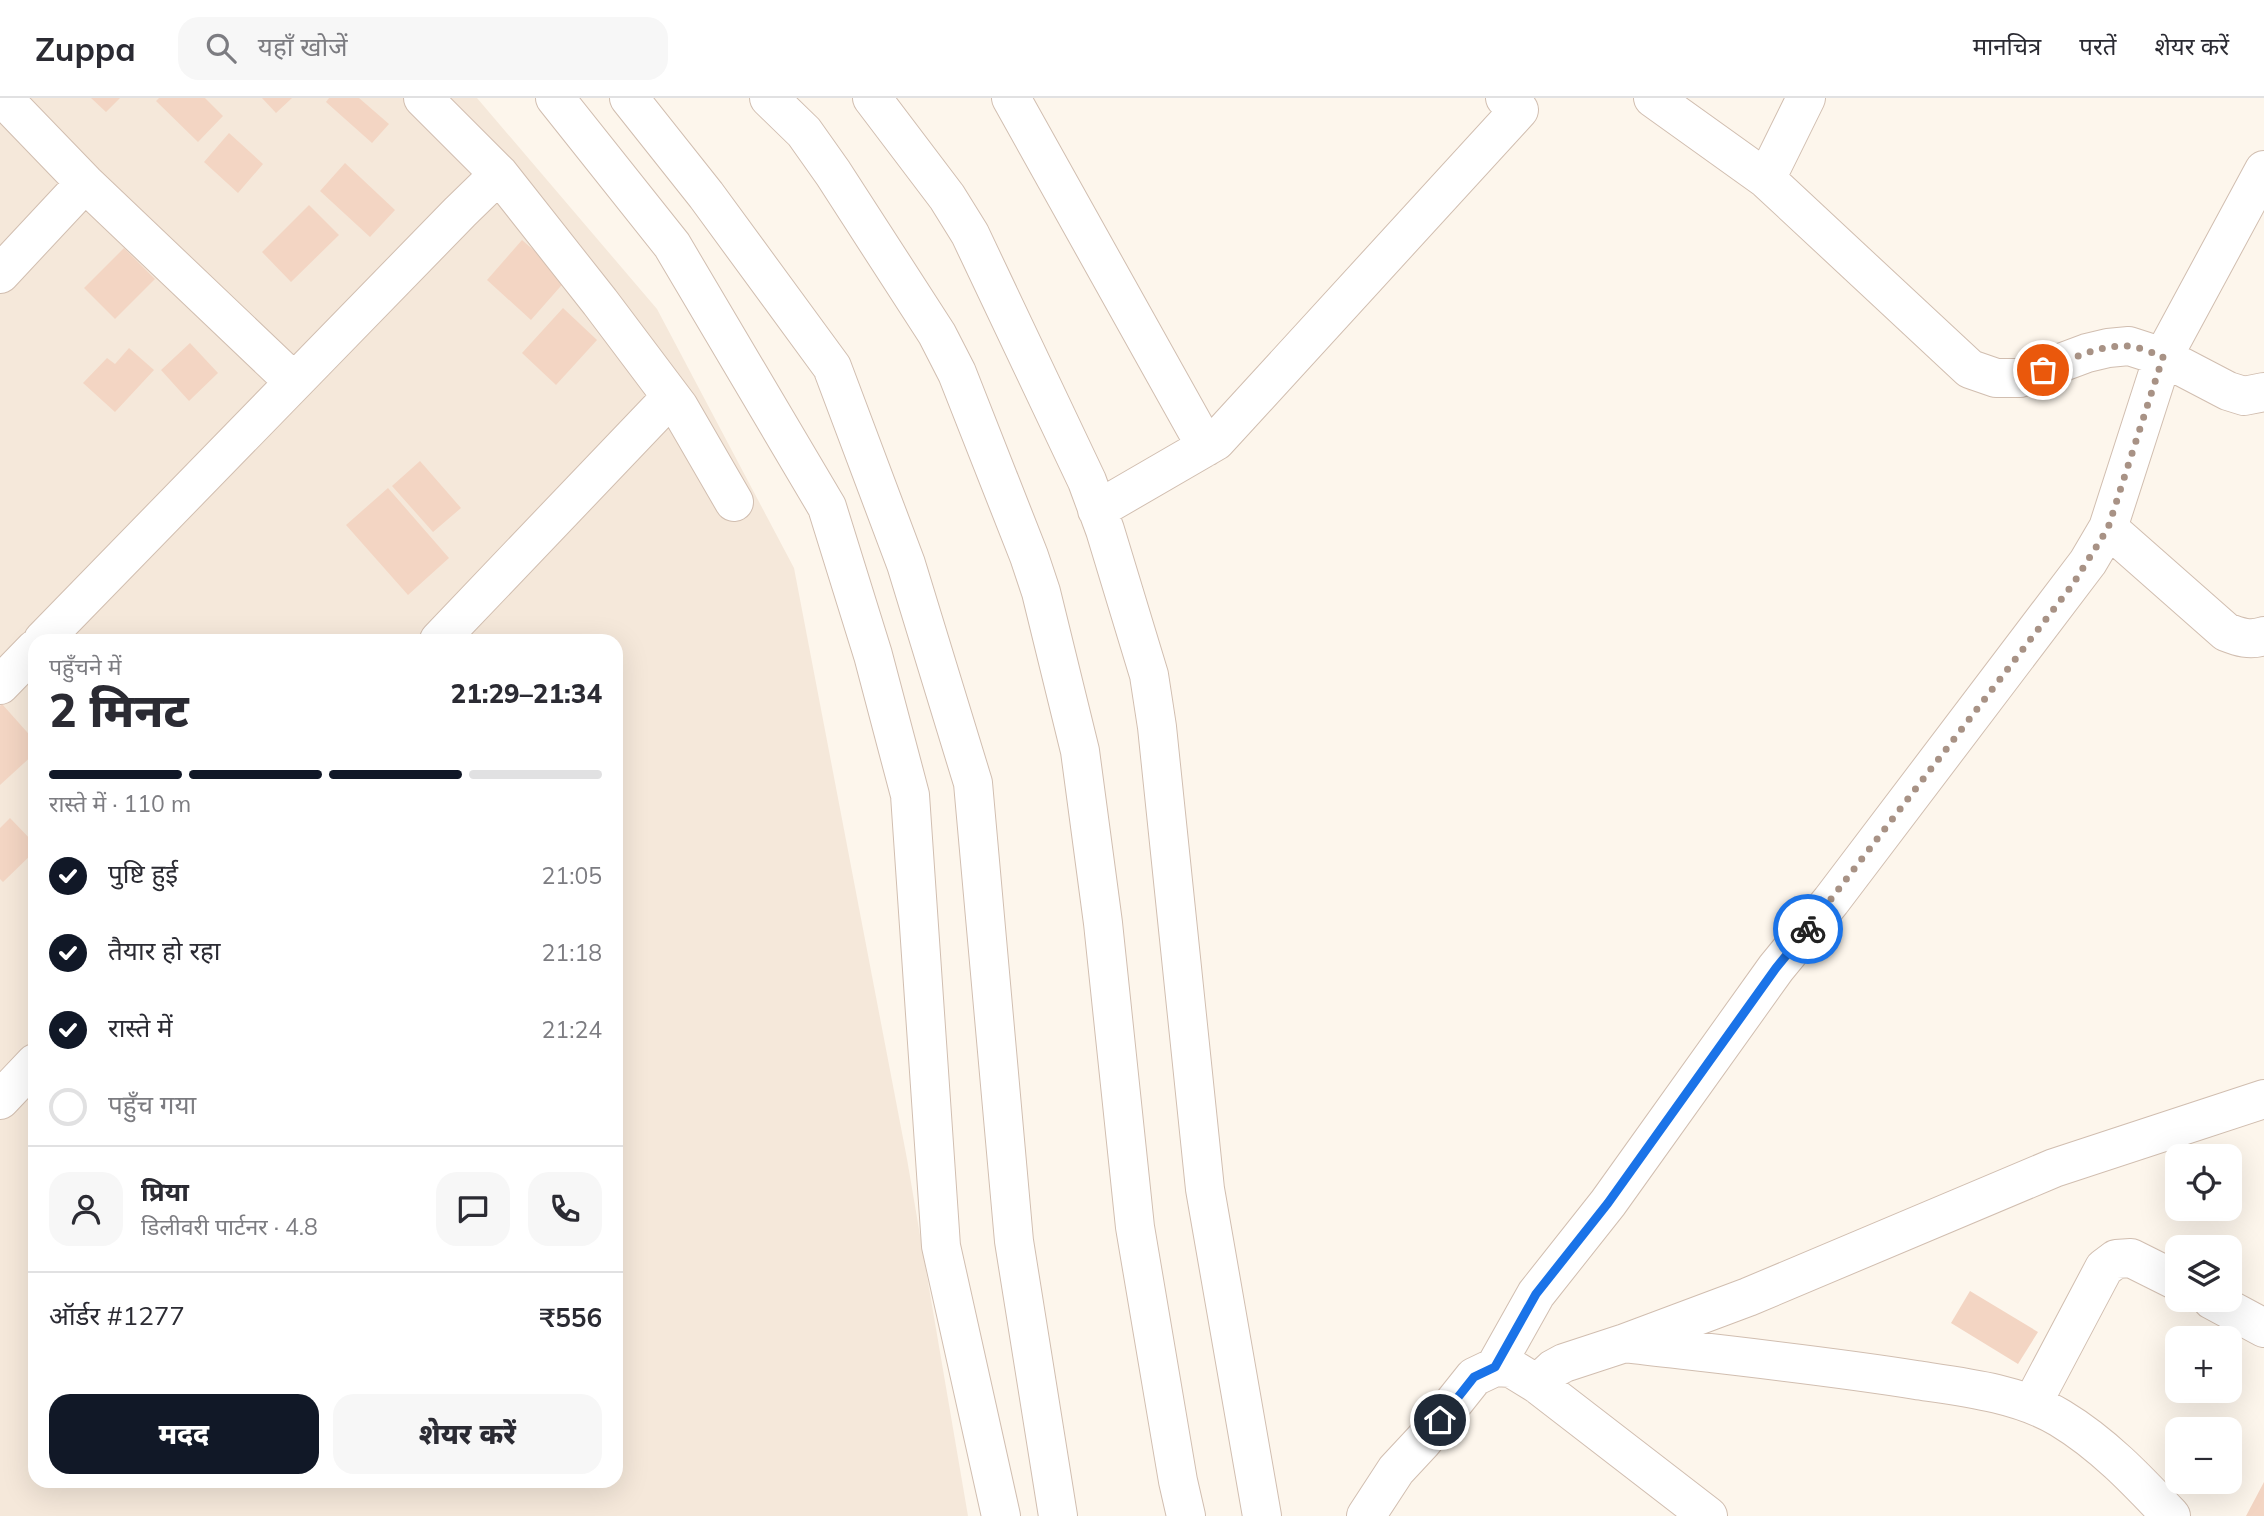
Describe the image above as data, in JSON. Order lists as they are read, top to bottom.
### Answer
{
  "page": {
    "header": "Zuppa",
    "search": "यहाँ खोजें",
    "nav": ["मानचित्र", "परतें", "शेयर करें"],
    "heading": ["2 मिनट", "पहुँचने में", "21:29–21:34"],
    "panel": [
      "प्रिया",
      "डिलीवरी पार्टनर · 4.8",
      "ऑर्डर #1277",
      "₹556"
    ],
    "bar": "रास्ते में · 110 m",
    "list": [
      ["पुष्टि हुई", "21:05"],
      ["तैयार हो रहा", "21:18"],
      ["रास्ते में", "21:24"],
      "पहुँच गया"
    ],
    "map_buttons": ["+", "−"],
    "buttons": ["मदद", "शेयर करें"]
  }
}
